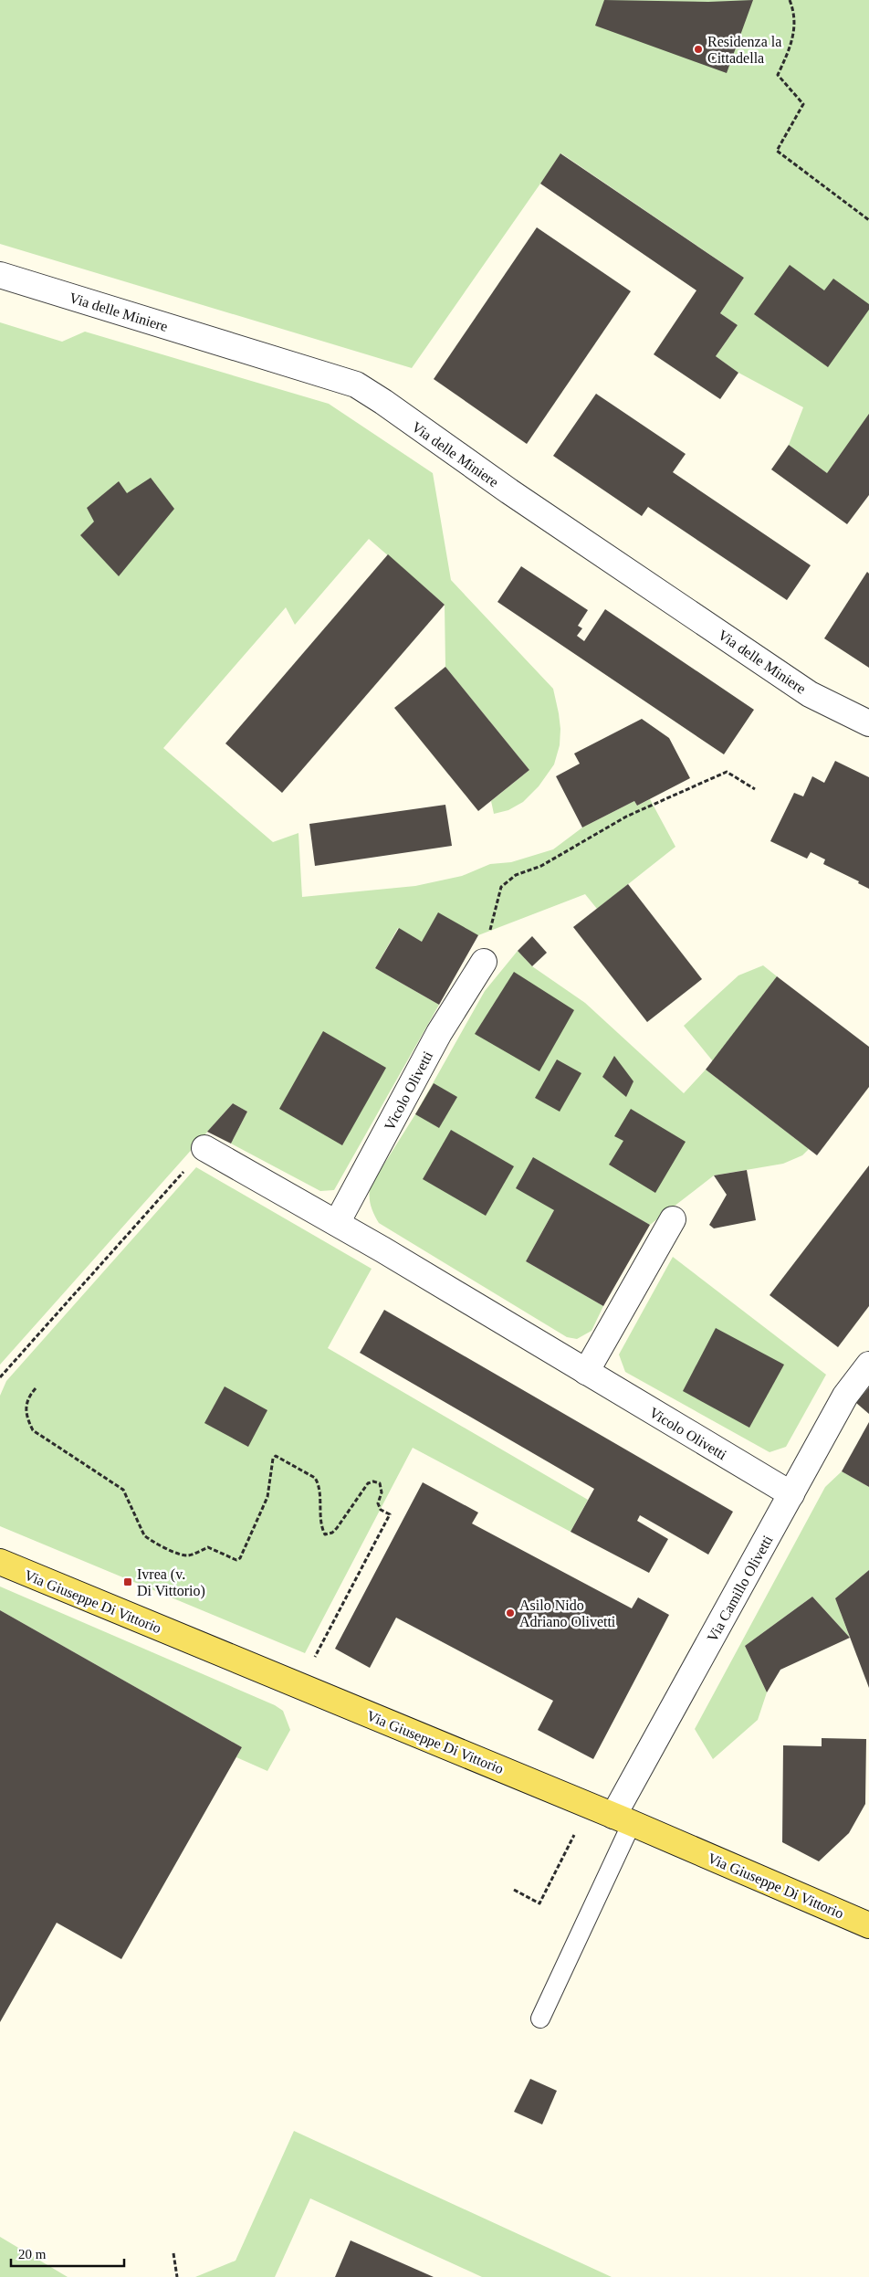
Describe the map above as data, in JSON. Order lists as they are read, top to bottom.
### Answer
{
  "streets": {
    "main road": ["Via Giuseppe Di Vittorio"],
    "street": ["Via delle Miniere", "Vicolo Olivetti", "Via Camillo Olivetti"]
  },
  "crossings": [
    ["Vicolo Olivetti", "Via Camillo Olivetti"],
    ["Via Camillo Olivetti", "Via Giuseppe Di Vittorio"]
  ],
  "places": {
    "other": ["Residenza la Cittadella", "Asilo Nido Adriano Olivetti"],
    "transit": ["Ivrea (v. Di Vittorio)"]
  },
  "scale_bar": "20 m"
}
